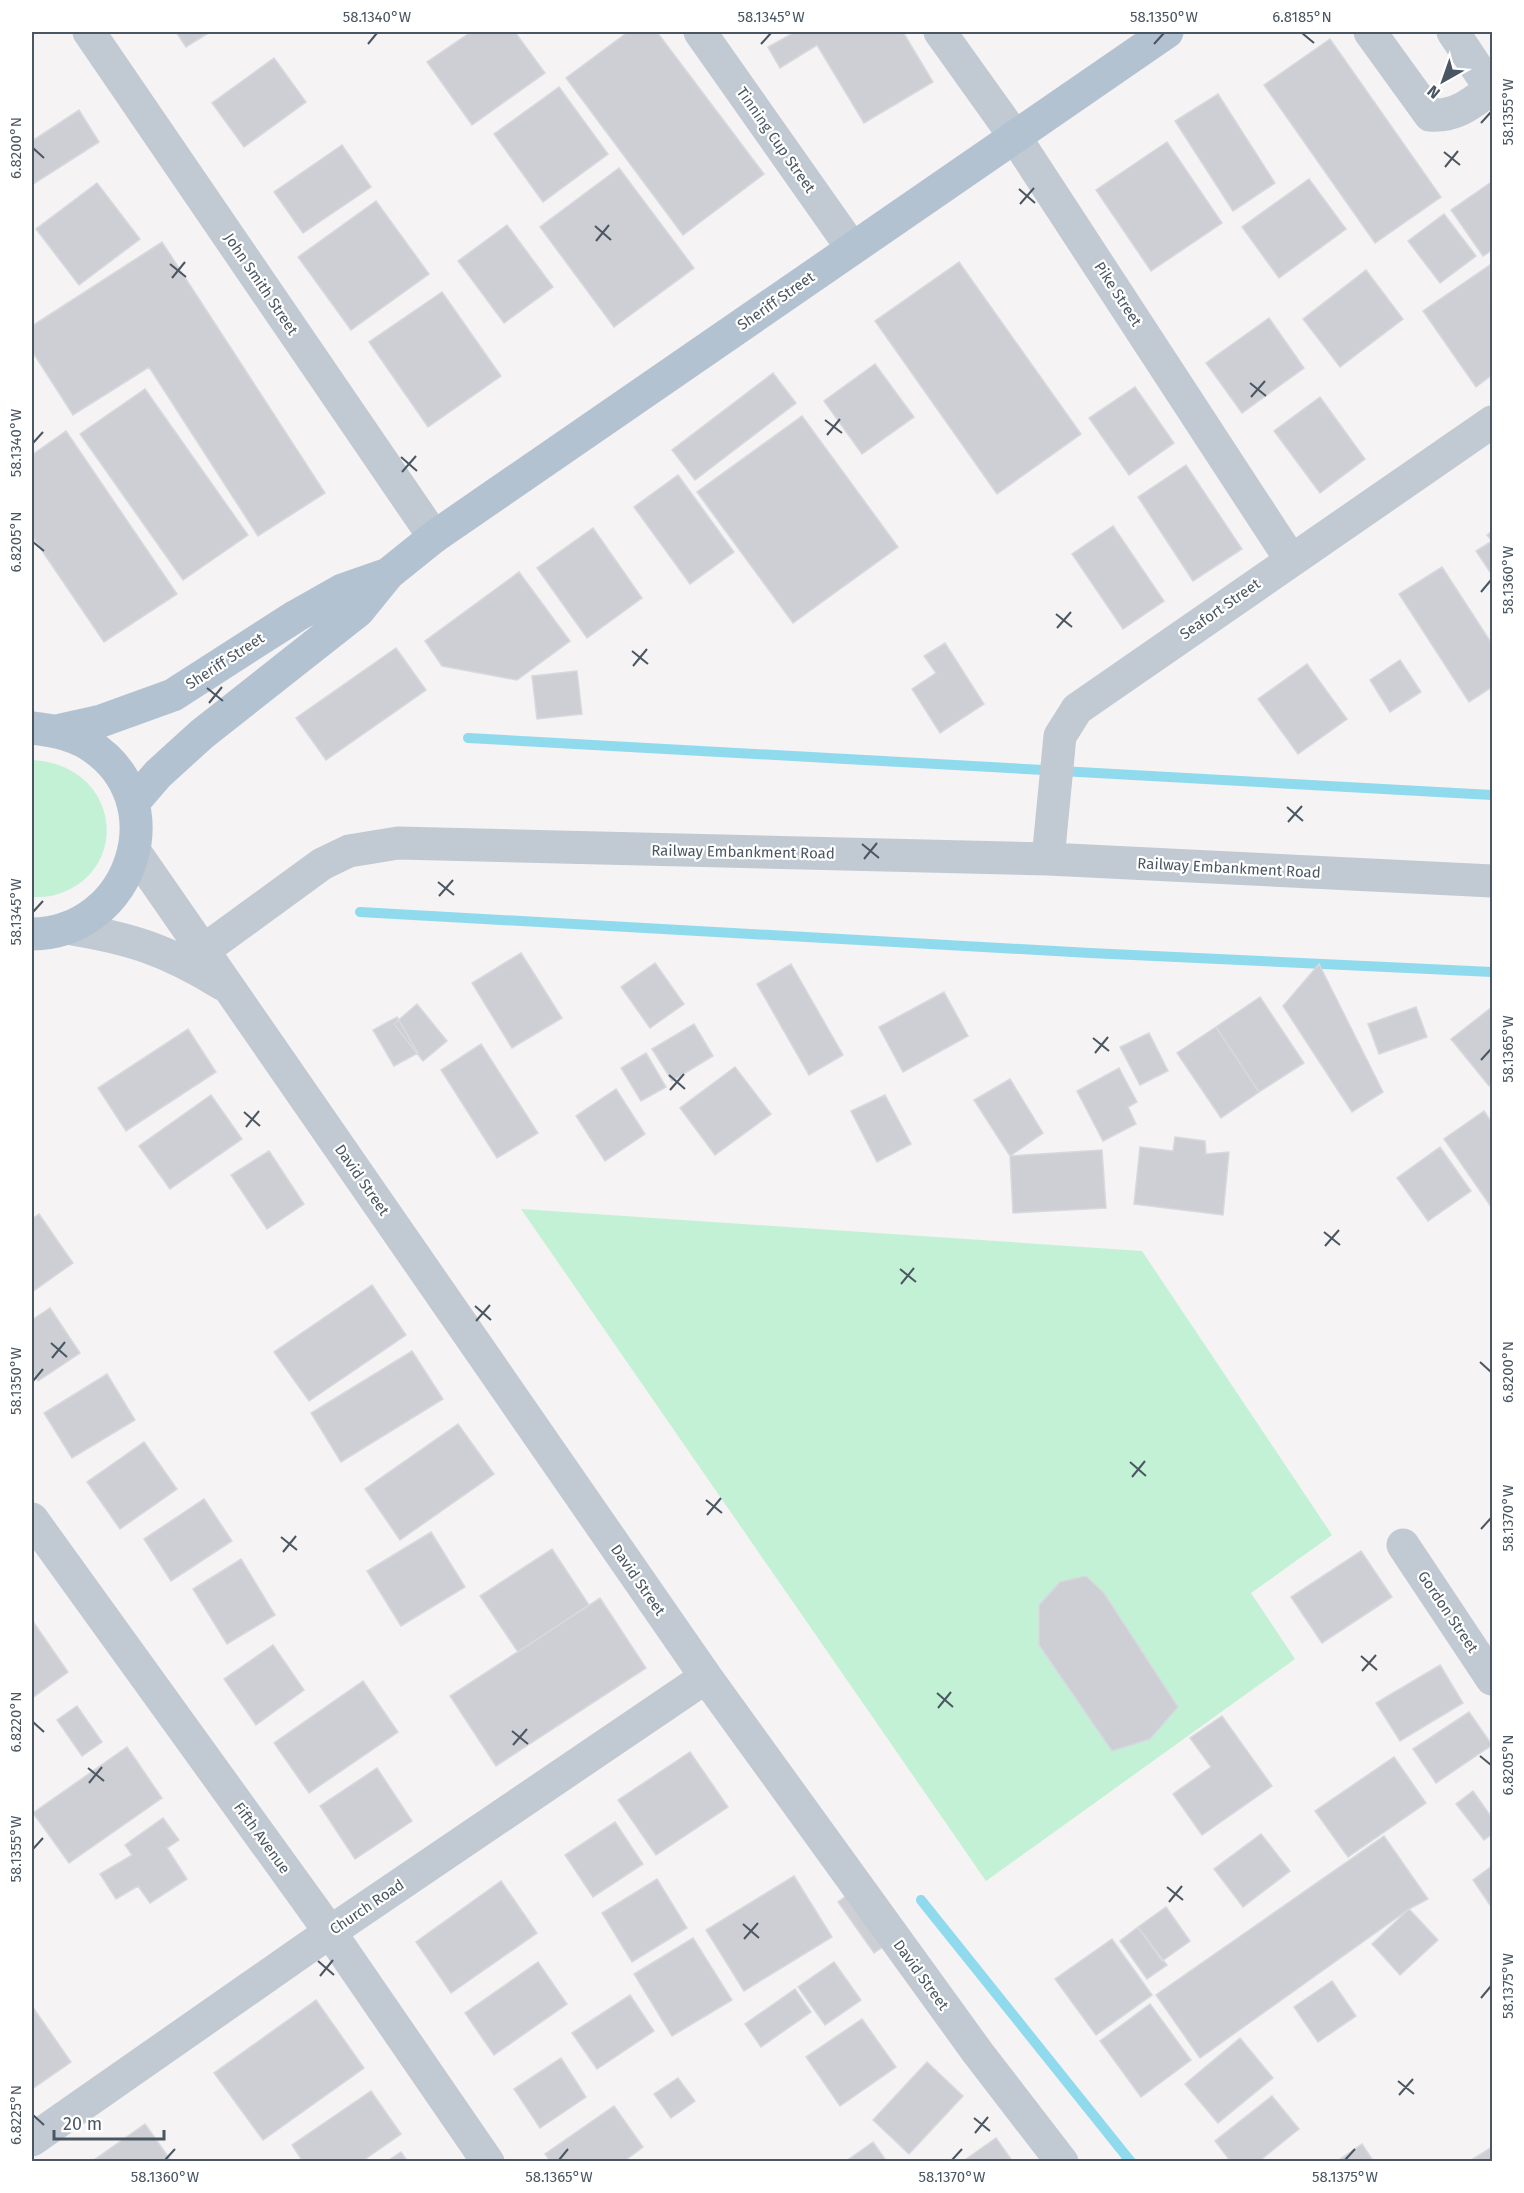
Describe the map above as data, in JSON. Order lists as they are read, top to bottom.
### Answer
{
  "streets": {
    "main road": ["Sheriff Street"],
    "street": [
      "Tinning Cup Street",
      "John Smith Street",
      "Pike Street",
      "Seafort Street",
      "Railway Embankment Road",
      "David Street",
      "Gordon Street",
      "Fifth Avenue",
      "Church Road"
    ]
  },
  "crossings": [
    ["Tinning Cup Street", "Sheriff Street"],
    ["John Smith Street", "Sheriff Street"],
    ["Pike Street", "Sheriff Street"],
    ["Pike Street", "Seafort Street"],
    ["Seafort Street", "Railway Embankment Road"],
    ["Railway Embankment Road", "David Street"],
    ["David Street", "Church Road"],
    ["Fifth Avenue", "Church Road"]
  ],
  "scale_bar": "20 m",
  "north": "bottom left",
  "coordinates": [
    "58.1340°W",
    "58.1345°W",
    "58.1350°W",
    "6.8185°N",
    "58.1355°W",
    "6.8200°N",
    "6.8205°N",
    "58.1360°W",
    "58.1365°W",
    "58.1370°W",
    "6.8220°N",
    "58.1375°W",
    "6.8225°N"
  ]
}
